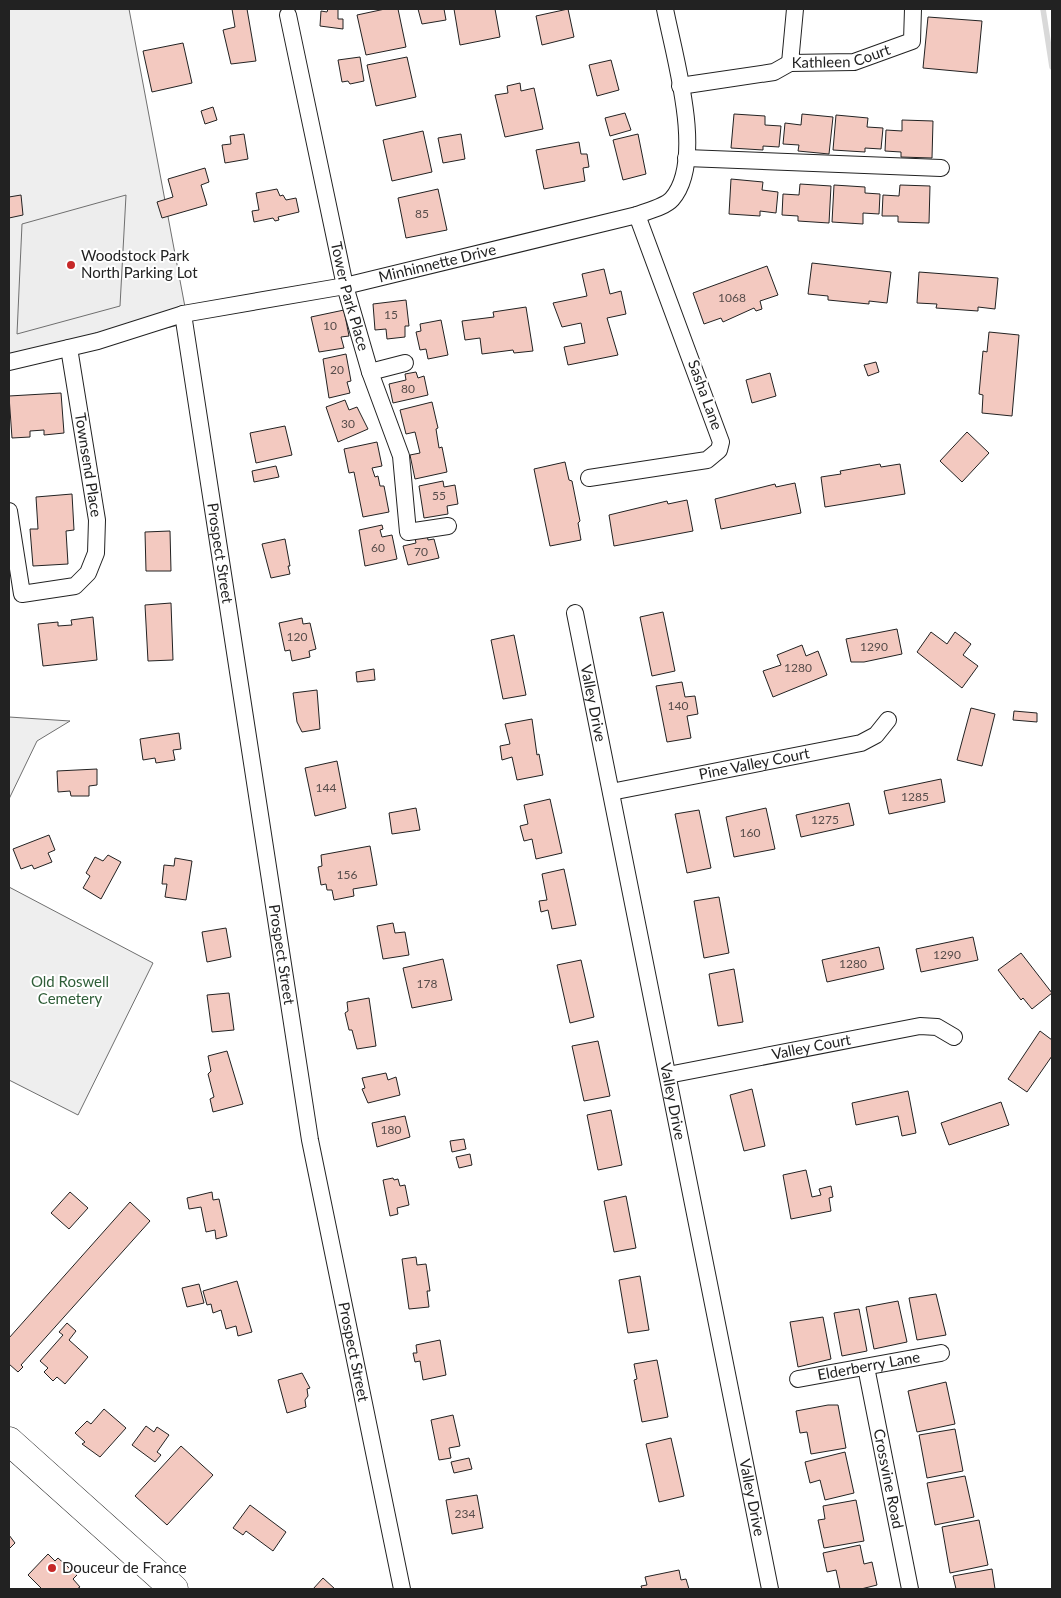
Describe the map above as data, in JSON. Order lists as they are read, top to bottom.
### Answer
{
  "streets": {
    "street": [
      "Kathleen Court",
      "Minhinnette Drive",
      "Tower Park Place",
      "Sasha Lane",
      "Townsend Place",
      "Prospect Street",
      "Valley Drive",
      "Pine Valley Court",
      "Valley Court",
      "Elderberry Lane",
      "Crossvine Road"
    ]
  },
  "crossings": [
    ["Minhinnette Drive", "Tower Park Place"],
    ["Minhinnette Drive", "Sasha Lane"],
    ["Minhinnette Drive", "Townsend Place"],
    ["Minhinnette Drive", "Prospect Street"],
    ["Valley Drive", "Pine Valley Court"],
    ["Valley Drive", "Valley Court"],
    ["Elderberry Lane", "Crossvine Road"]
  ],
  "parks": ["Old Roswell Cemetery"],
  "places": ["Woodstock Park North Parking Lot", "Douceur de France"],
  "house_numbers": [
    "85",
    "1068",
    "15",
    "10",
    "20",
    "80",
    "30",
    "55",
    "60",
    "70",
    "120",
    "1290",
    "1280",
    "140",
    "144",
    "1285",
    "1275",
    "160",
    "156",
    "1290",
    "1280",
    "178",
    "180",
    "234"
  ]
}
